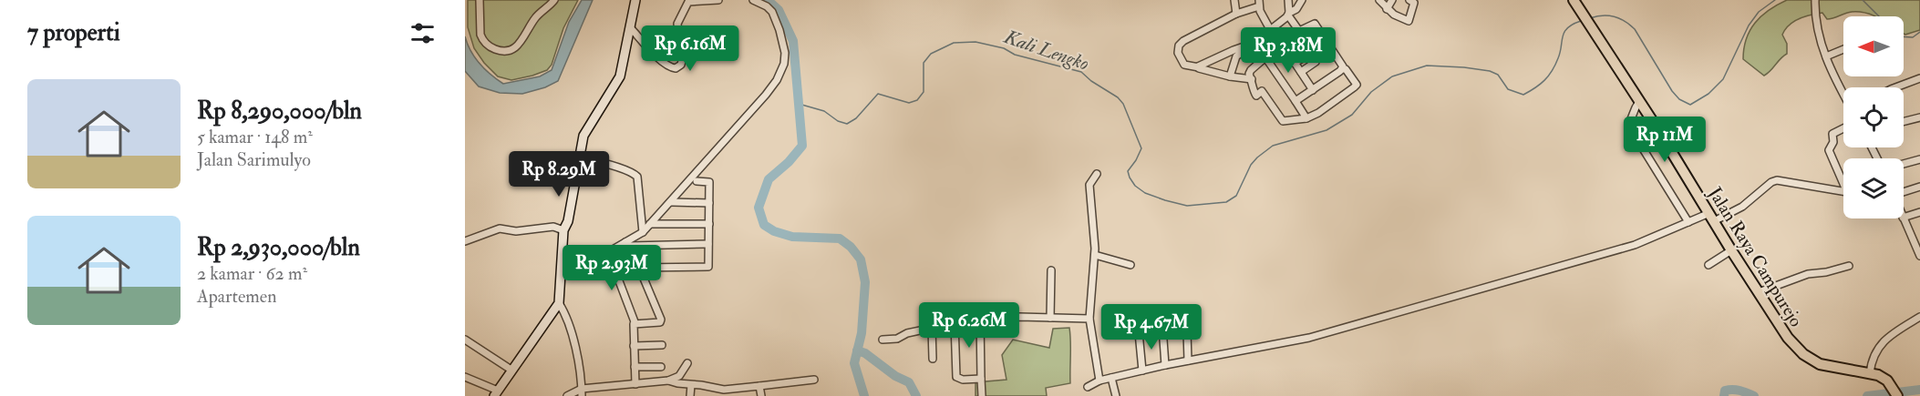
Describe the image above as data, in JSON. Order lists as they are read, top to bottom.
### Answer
{
  "streets": {
    "main road": ["Jalan Raya Campurejo"]
  },
  "water": ["Kali Lengko"],
  "north": "left",
  "page": {
    "heading": "7 properti",
    "price": [
      "Rp 6.16M",
      "Rp 3.18M",
      "Rp 11M",
      "Rp 8.29M",
      "Rp 2.93M",
      "Rp 6.26M",
      "Rp 4.67M"
    ],
    "list": [
      {
        "name": "Rp 8,290,000/bln",
        "note": "5 kamar · 148 m² · Jalan Sarimulyo"
      },
      {
        "name": "Rp 2,930,000/bln",
        "note": "2 kamar · 62 m² · Apartemen"
      }
    ]
  }
}
